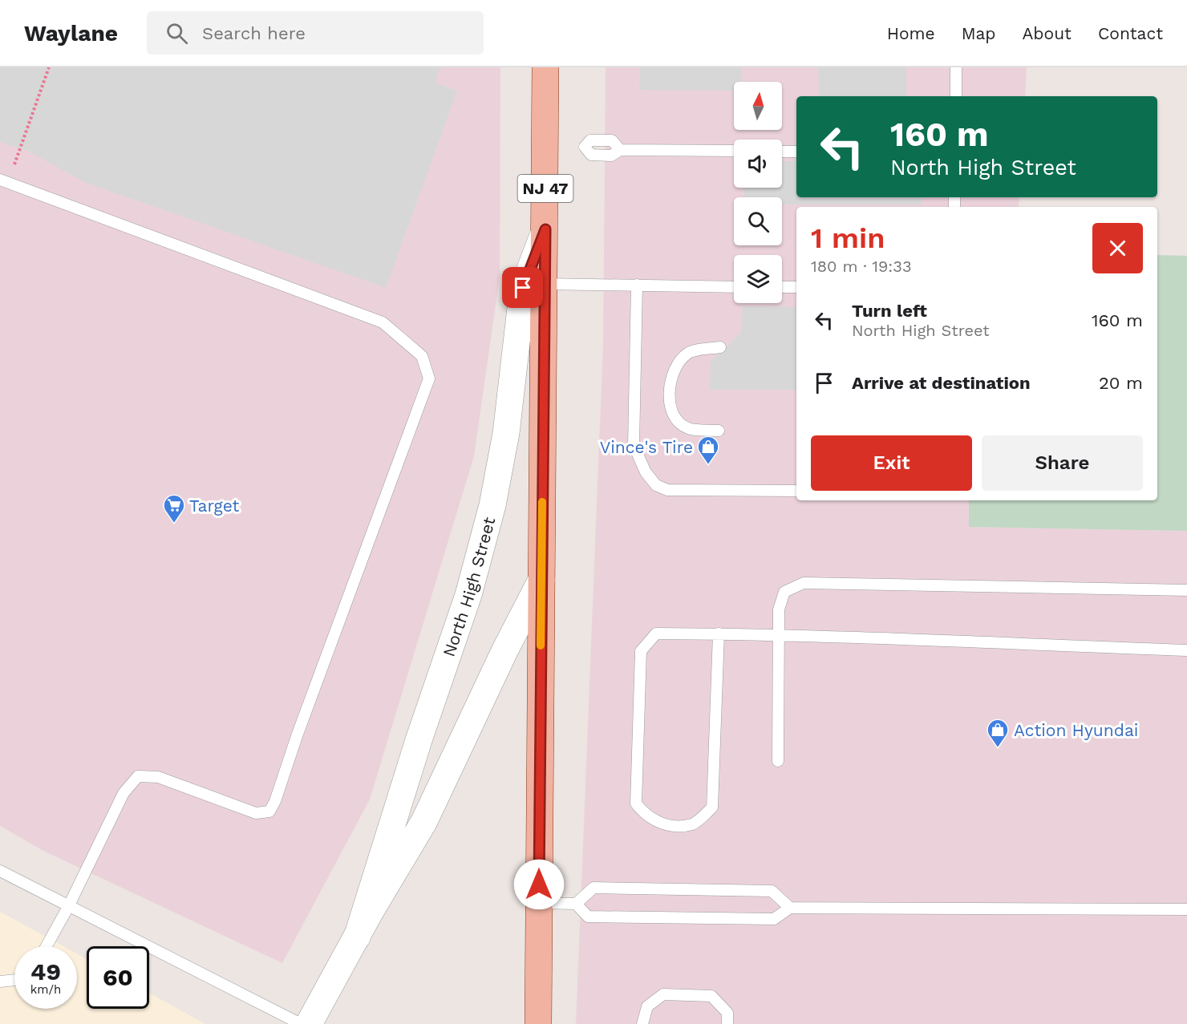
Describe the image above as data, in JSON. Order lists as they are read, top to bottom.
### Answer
{
  "streets": {
    "main road": ["NJ 47"],
    "street": ["North High Street"]
  },
  "crossings": [
    ["NJ 47", "North High Street"]
  ],
  "places": {
    "shop": ["Vince's Tire", "Action Hyundai"],
    "supermarket": ["Target"]
  },
  "north": "top",
  "page": {
    "header": "Waylane",
    "search": "Search here",
    "nav": [
      "Home",
      "Map",
      "About",
      "Contact"
    ],
    "turn": ["160 m", "North High Street"],
    "heading": ["1 min", "180 m · 19:33"],
    "list": [
      {
        "name": "Turn left",
        "note": "North High Street",
        "value": "160 m"
      },
      {
        "name": "Arrive at destination",
        "value": "20 m"
      }
    ],
    "buttons": ["Exit", "Share"],
    "speed": "49 km/h",
    "limit": "60"
  }
}
